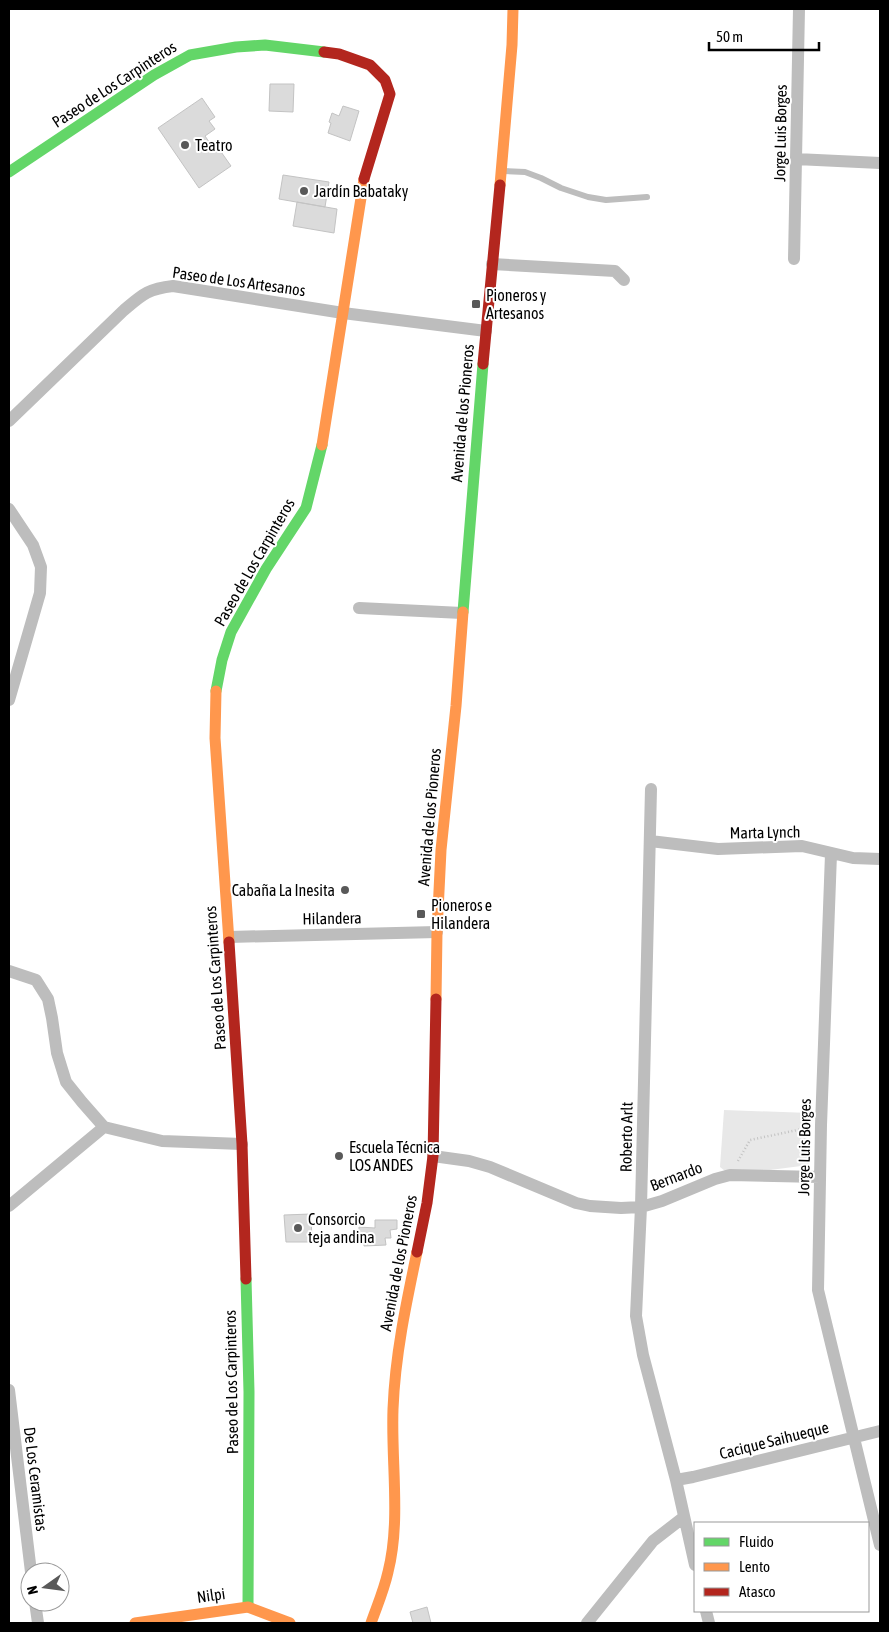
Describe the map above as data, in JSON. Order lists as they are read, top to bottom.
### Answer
{
  "streets": {
    "street": [
      "Paseo de Los Carpinteros",
      "Jorge Luis Borges",
      "Paseo de Los Artesanos",
      "Avenida de los Pioneros",
      "Marta Lynch",
      "Hilandera",
      "Roberto Arlt",
      "Bernardo",
      "Cacique Saihueque",
      "De Los Ceramistas",
      "Nilpi"
    ]
  },
  "crossings": [
    ["Paseo de Los Carpinteros", "Paseo de Los Artesanos"],
    ["Paseo de Los Carpinteros", "Hilandera"],
    ["Paseo de Los Carpinteros", "Nilpi"],
    ["Jorge Luis Borges", "Marta Lynch"],
    ["Jorge Luis Borges", "Bernardo"],
    ["Jorge Luis Borges", "Cacique Saihueque"],
    ["Paseo de Los Artesanos", "Avenida de los Pioneros"],
    ["Avenida de los Pioneros", "Hilandera"],
    ["Avenida de los Pioneros", "Bernardo"],
    ["Marta Lynch", "Roberto Arlt"],
    ["Roberto Arlt", "Bernardo"],
    ["Roberto Arlt", "Cacique Saihueque"]
  ],
  "places": {
    "other": [
      "Teatro",
      "Jardín Babataky",
      "Cabaña La Inesita",
      "Escuela Técnica LOS ANDES",
      "Consorcio teja andina"
    ],
    "transit": ["Pioneros y Artesanos", "Pioneros e Hilandera"]
  },
  "legend": ["Fluido", "Lento", "Atasco"],
  "scale_bar": "50 m",
  "north": "left"
}
